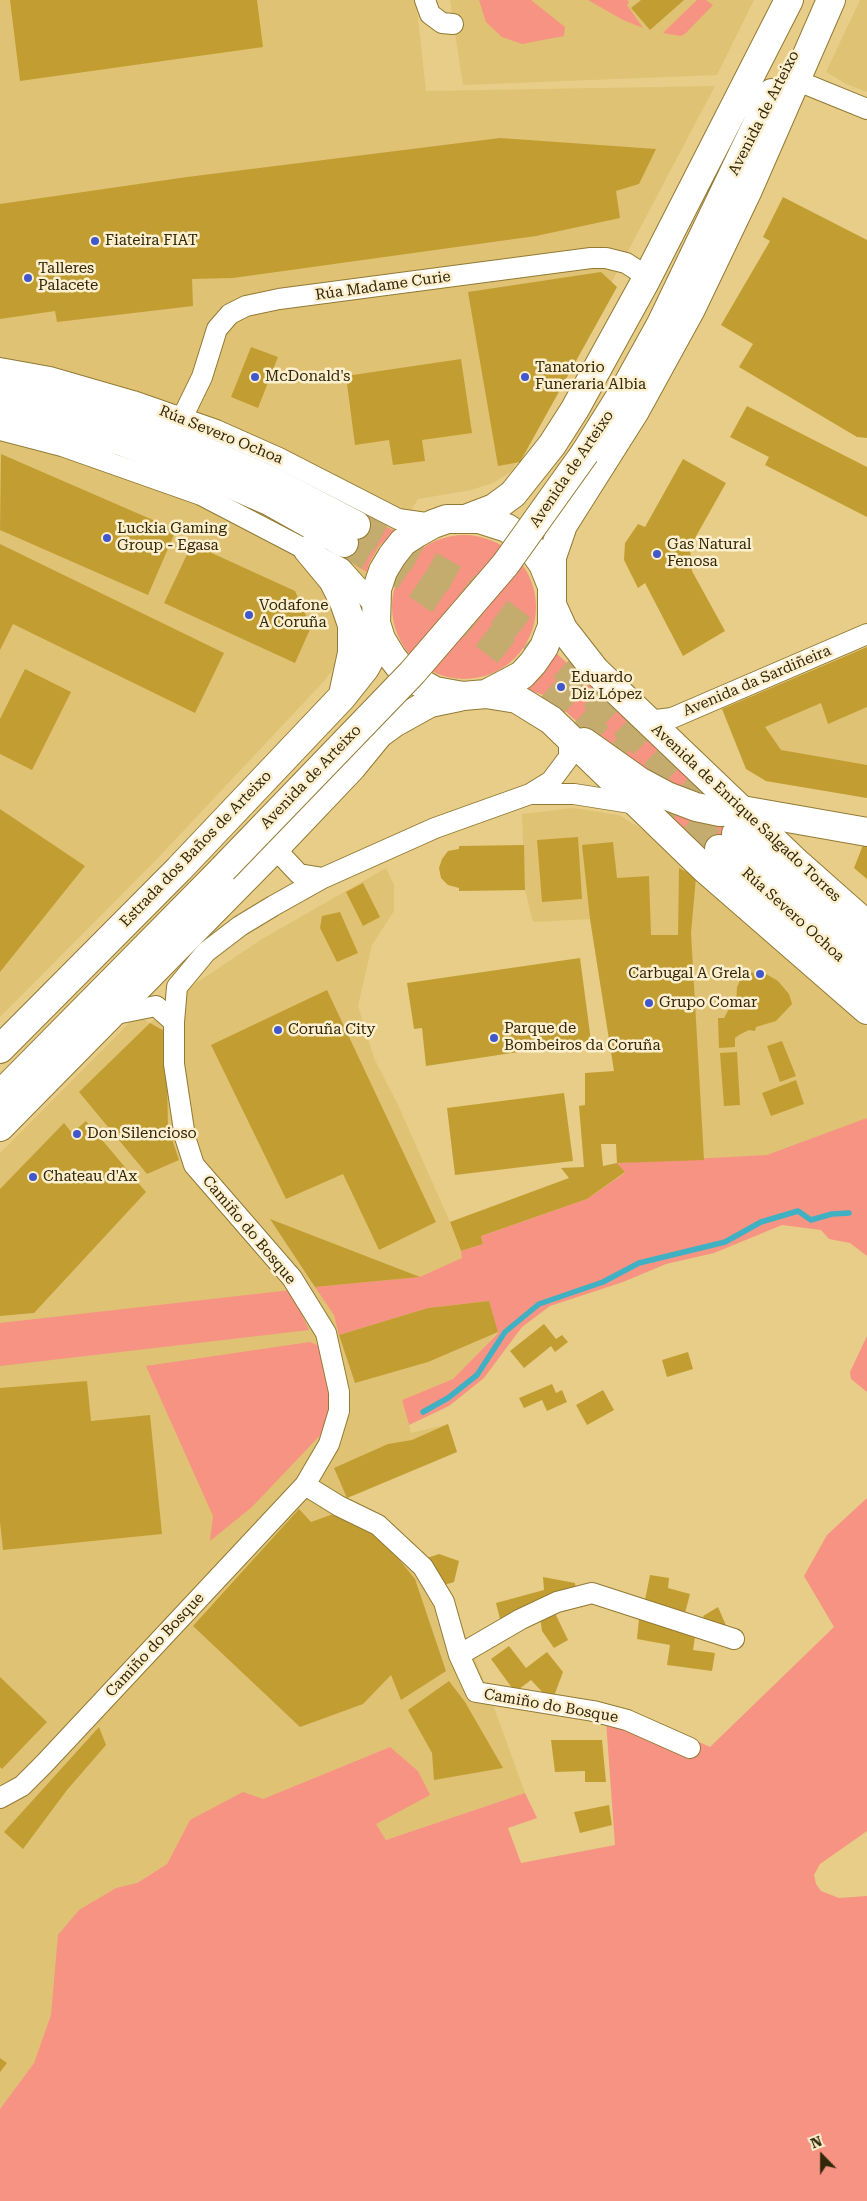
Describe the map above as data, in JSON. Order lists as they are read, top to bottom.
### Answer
{
  "streets": {
    "main road": [
      "Avenida de Arteixo",
      "Rúa Severo Ochoa",
      "Avenida de Enrique Salgado Torres",
      "Estrada dos Baños de Arteixo"
    ],
    "street": ["Rúa Madame Curie", "Avenida da Sardiñeira", "Camiño do Bosque"]
  },
  "crossings": [
    ["Avenida de Arteixo", "Rúa Madame Curie"],
    ["Avenida de Arteixo", "Rúa Severo Ochoa"],
    ["Avenida de Arteixo", "Avenida de Enrique Salgado Torres"],
    ["Avenida de Arteixo", "Estrada dos Baños de Arteixo"],
    ["Rúa Madame Curie", "Rúa Severo Ochoa"],
    ["Rúa Severo Ochoa", "Avenida de Enrique Salgado Torres"],
    ["Rúa Severo Ochoa", "Estrada dos Baños de Arteixo"],
    ["Avenida da Sardiñeira", "Avenida de Enrique Salgado Torres"],
    ["Avenida de Enrique Salgado Torres", "Estrada dos Baños de Arteixo"]
  ],
  "places": [
    "Fiateira FIAT",
    "Talleres Palacete",
    "McDonald's",
    "Tanatorio Funeraria Albia",
    "Luckia Gaming Group - Egasa",
    "Gas Natural Fenosa",
    "Vodafone A Coruña",
    "Eduardo Diz López",
    "Carbugal A Grela",
    "Grupo Comar",
    "Coruña City",
    "Parque de Bombeiros da Coruña",
    "Don Silencioso",
    "Chateau d'Ax"
  ],
  "north": "top"
}
